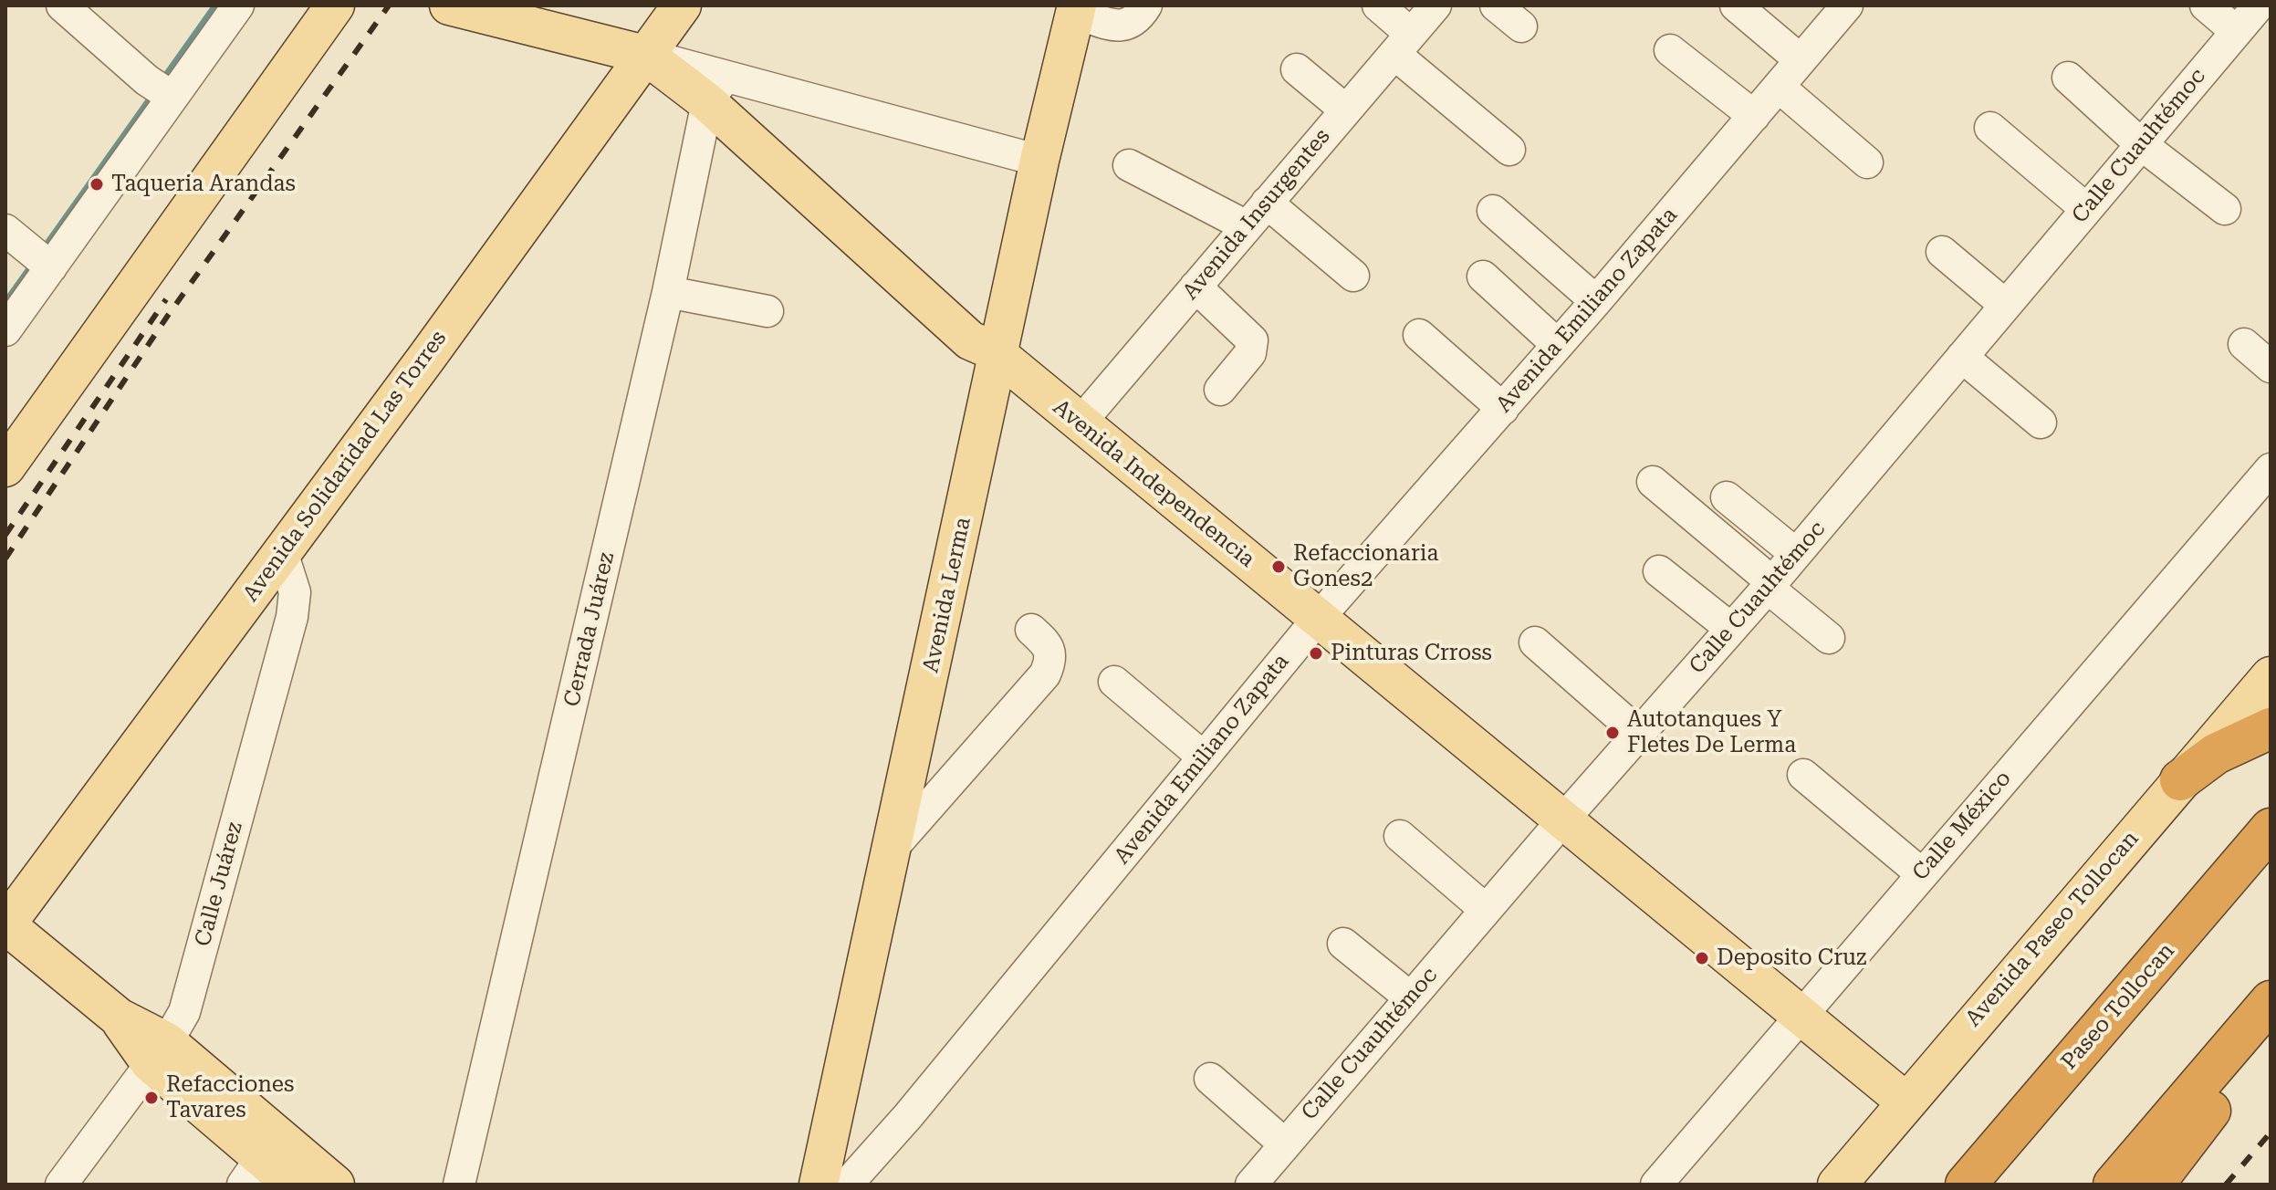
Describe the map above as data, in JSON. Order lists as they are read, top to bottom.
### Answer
{
  "streets": {
    "highway": ["Paseo Tollocan"],
    "main road": [
      "Avenida Solidaridad Las Torres",
      "Avenida Independencia",
      "Avenida Lerma",
      "Avenida Paseo Tollocan"
    ],
    "street": [
      "Calle Cuauhtémoc",
      "Avenida Insurgentes",
      "Avenida Emiliano Zapata",
      "Cerrada Juárez",
      "Calle México",
      "Calle Juárez"
    ]
  },
  "crossings": [
    ["Calle Cuauhtémoc", "Avenida Independencia"],
    ["Avenida Insurgentes", "Avenida Independencia"],
    ["Avenida Emiliano Zapata", "Avenida Independencia"],
    ["Avenida Solidaridad Las Torres", "Avenida Independencia"],
    ["Avenida Solidaridad Las Torres", "Calle Juárez"],
    ["Avenida Independencia", "Avenida Lerma"],
    ["Avenida Independencia", "Cerrada Juárez"],
    ["Avenida Independencia", "Calle México"],
    ["Avenida Independencia", "Avenida Paseo Tollocan"]
  ],
  "places": [
    "Taqueria Arandas",
    "Refaccionaria Gones2",
    "Pinturas Crross",
    "Autotanques Y Fletes De Lerma",
    "Deposito Cruz",
    "Refacciones Tavares"
  ]
}
